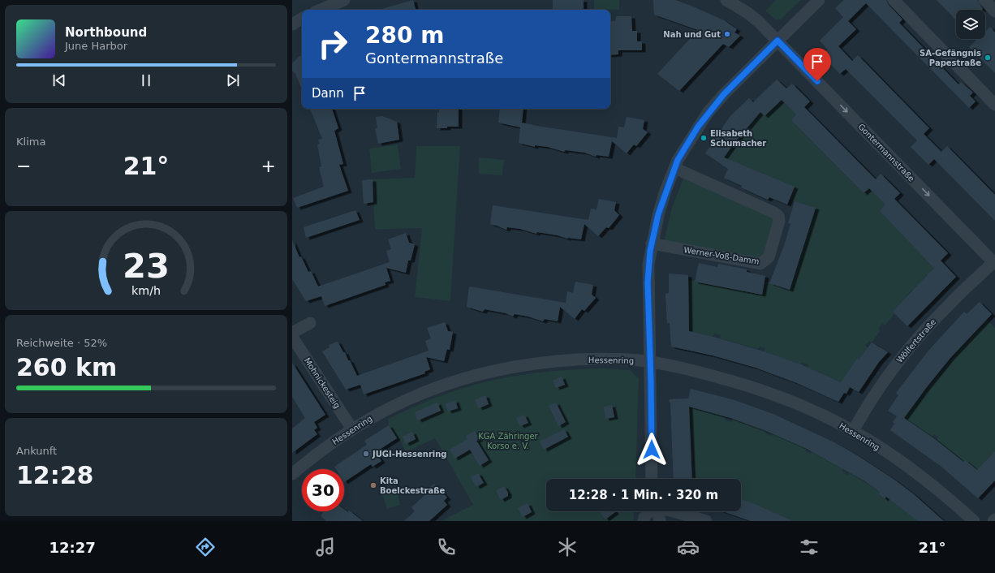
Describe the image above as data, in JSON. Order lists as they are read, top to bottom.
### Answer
{
  "streets": {
    "street": [
      "Gontermannstraße",
      "Werner-Voß-Damm",
      "Wölfertstraße",
      "Hessenring",
      "Mohnickesteig"
    ]
  },
  "crossings": [
    ["Gontermannstraße", "Wölfertstraße"],
    ["Wölfertstraße", "Hessenring"],
    ["Hessenring", "Mohnickesteig"]
  ],
  "one_way": ["Gontermannstraße"],
  "parks": ["KGA Zähringer Korso e. V."],
  "places": [
    "Nah und Gut",
    "SA-Gefängnis Papestraße",
    "Elisabeth Schumacher",
    "JUGI-Hessenring",
    "Kita Boelckestraße"
  ],
  "page": {
    "turn": ["280 m", "Gontermannstraße"],
    "song": ["Northbound", "June Harbor"],
    "then": "Dann",
    "tile": [
      "Klima",
      ["Reichweite · 52%", "260 km"],
      ["Ankunft", "12:28"]
    ],
    "heat": ["−", "21°", "+"],
    "limit": "30",
    "trip": "12:28 · 1 Min. · 320 m",
    "tabs": ["12:27", "21°"],
    "gauge": ["23", "km/h"]
  }
}
